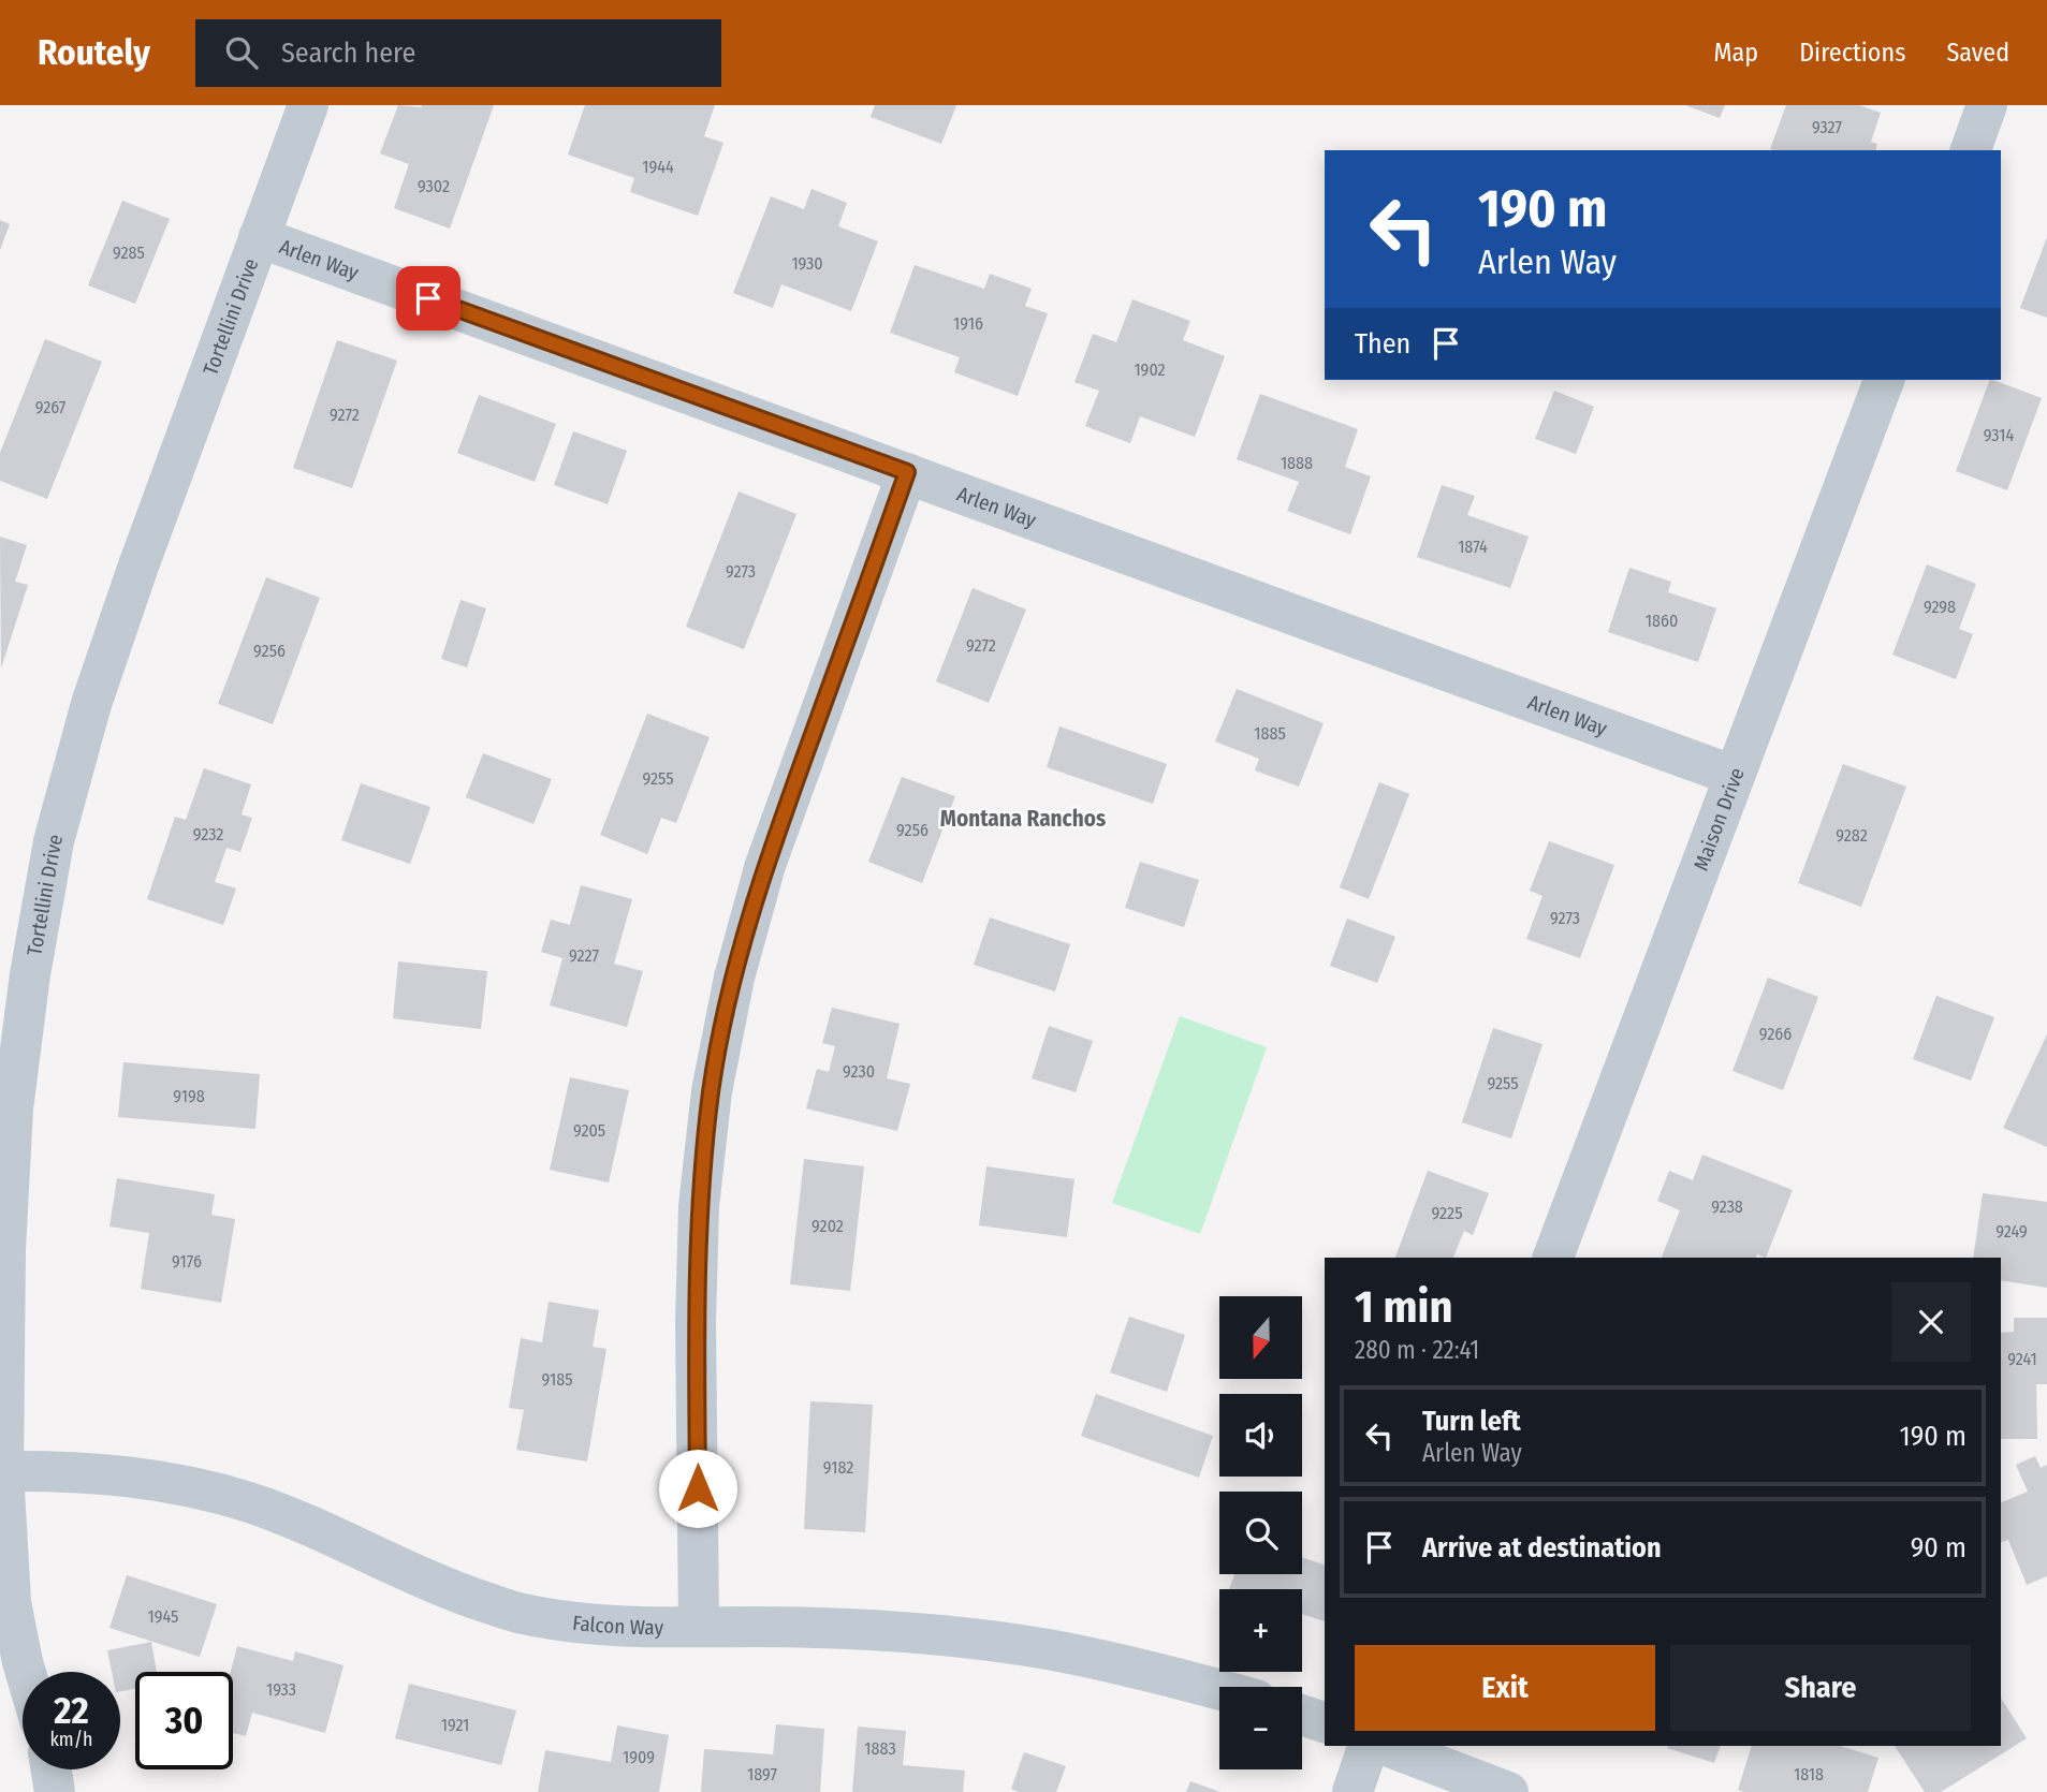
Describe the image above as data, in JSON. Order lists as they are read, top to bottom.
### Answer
{
  "streets": {
    "street": [
      "Arlen Way",
      "Tortellini Drive",
      "Maison Drive",
      "Falcon Way"
    ]
  },
  "crossings": [
    ["Arlen Way", "Tortellini Drive"],
    ["Arlen Way", "Maison Drive"],
    ["Tortellini Drive", "Falcon Way"]
  ],
  "districts": ["Montana Ranchos"],
  "house_numbers": [
    "9327",
    "1944",
    "9302",
    "9285",
    "1930",
    "1916",
    "1902",
    "9267",
    "9272",
    "9314",
    "1888",
    "1874",
    "9273",
    "9298",
    "1860",
    "9272",
    "9256",
    "1885",
    "9255",
    "9256",
    "9232",
    "9282",
    "9273",
    "9227",
    "9266",
    "9230",
    "9255",
    "9198",
    "9205",
    "9238",
    "9225",
    "9202",
    "9249",
    "9176",
    "9241",
    "9185",
    "9182",
    "1945",
    "1933",
    "1921",
    "1883",
    "1909",
    "1897",
    "1818"
  ],
  "north": "bottom",
  "page": {
    "header": "Routely",
    "search": "Search here",
    "nav": ["Map", "Directions", "Saved"],
    "turn": ["190 m", "Arlen Way"],
    "then": "Then",
    "heading": ["1 min", "280 m · 22:41"],
    "map_buttons": ["+", "−"],
    "list": [
      {
        "name": "Turn left",
        "note": "Arlen Way",
        "value": "190 m"
      },
      {
        "name": "Arrive at destination",
        "value": "90 m"
      }
    ],
    "buttons": ["Exit", "Share"],
    "speed": "22 km/h",
    "limit": "30"
  }
}
